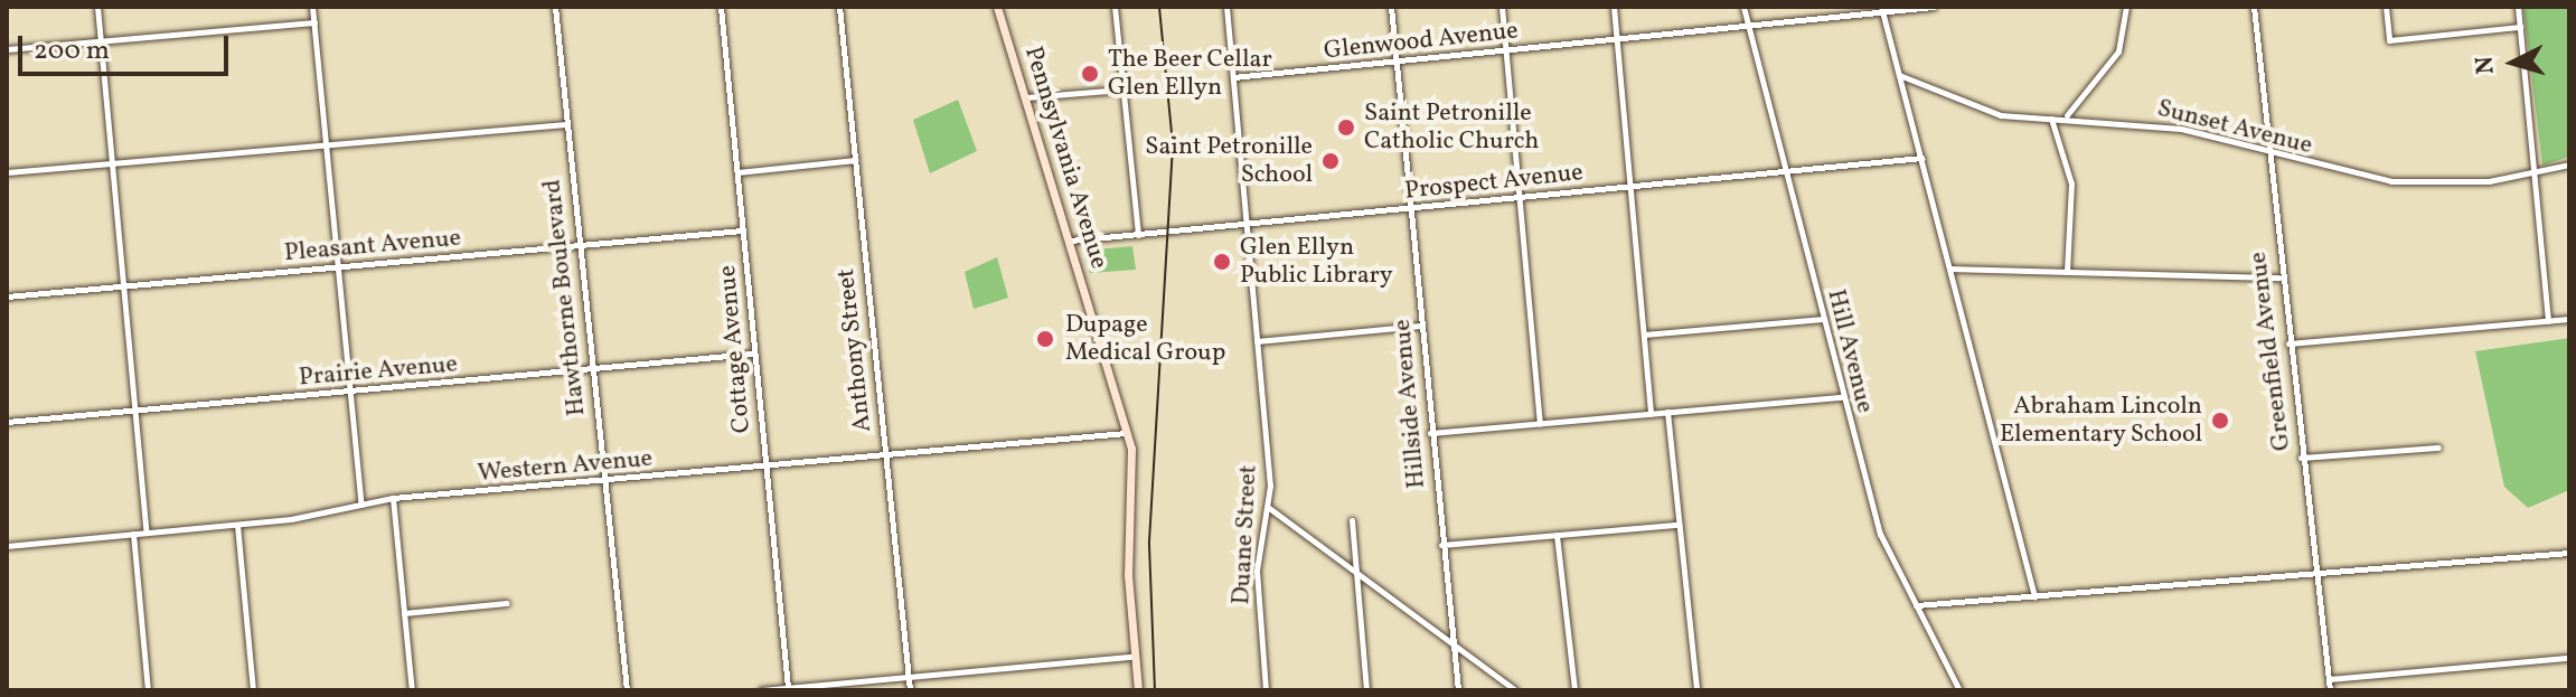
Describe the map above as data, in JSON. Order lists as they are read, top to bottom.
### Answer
{
  "streets": {
    "street": [
      "Glenwood Avenue",
      "Sunset Avenue",
      "Pennsylvania Avenue",
      "Prospect Avenue",
      "Pleasant Avenue",
      "Hawthorne Boulevard",
      "Cottage Avenue",
      "Anthony Street",
      "Hill Avenue",
      "Greenfield Avenue",
      "Prairie Avenue",
      "Hillside Avenue",
      "Western Avenue",
      "Duane Street"
    ]
  },
  "crossings": [
    ["Glenwood Avenue", "Hill Avenue"],
    ["Glenwood Avenue", "Hillside Avenue"],
    ["Glenwood Avenue", "Duane Street"],
    ["Sunset Avenue", "Greenfield Avenue"],
    ["Pennsylvania Avenue", "Prospect Avenue"],
    ["Pennsylvania Avenue", "Western Avenue"],
    ["Prospect Avenue", "Hill Avenue"],
    ["Prospect Avenue", "Hillside Avenue"],
    ["Prospect Avenue", "Duane Street"],
    ["Pleasant Avenue", "Hawthorne Boulevard"],
    ["Pleasant Avenue", "Cottage Avenue"],
    ["Hawthorne Boulevard", "Prairie Avenue"],
    ["Hawthorne Boulevard", "Western Avenue"],
    ["Cottage Avenue", "Prairie Avenue"],
    ["Cottage Avenue", "Western Avenue"],
    ["Anthony Street", "Western Avenue"]
  ],
  "places": [
    "The Beer Cellar Glen Ellyn",
    "Saint Petronille Catholic Church",
    "Saint Petronille School",
    "Glen Ellyn Public Library",
    "Dupage Medical Group",
    "Abraham Lincoln Elementary School"
  ],
  "scale_bar": "200 m",
  "north": "left"
}
